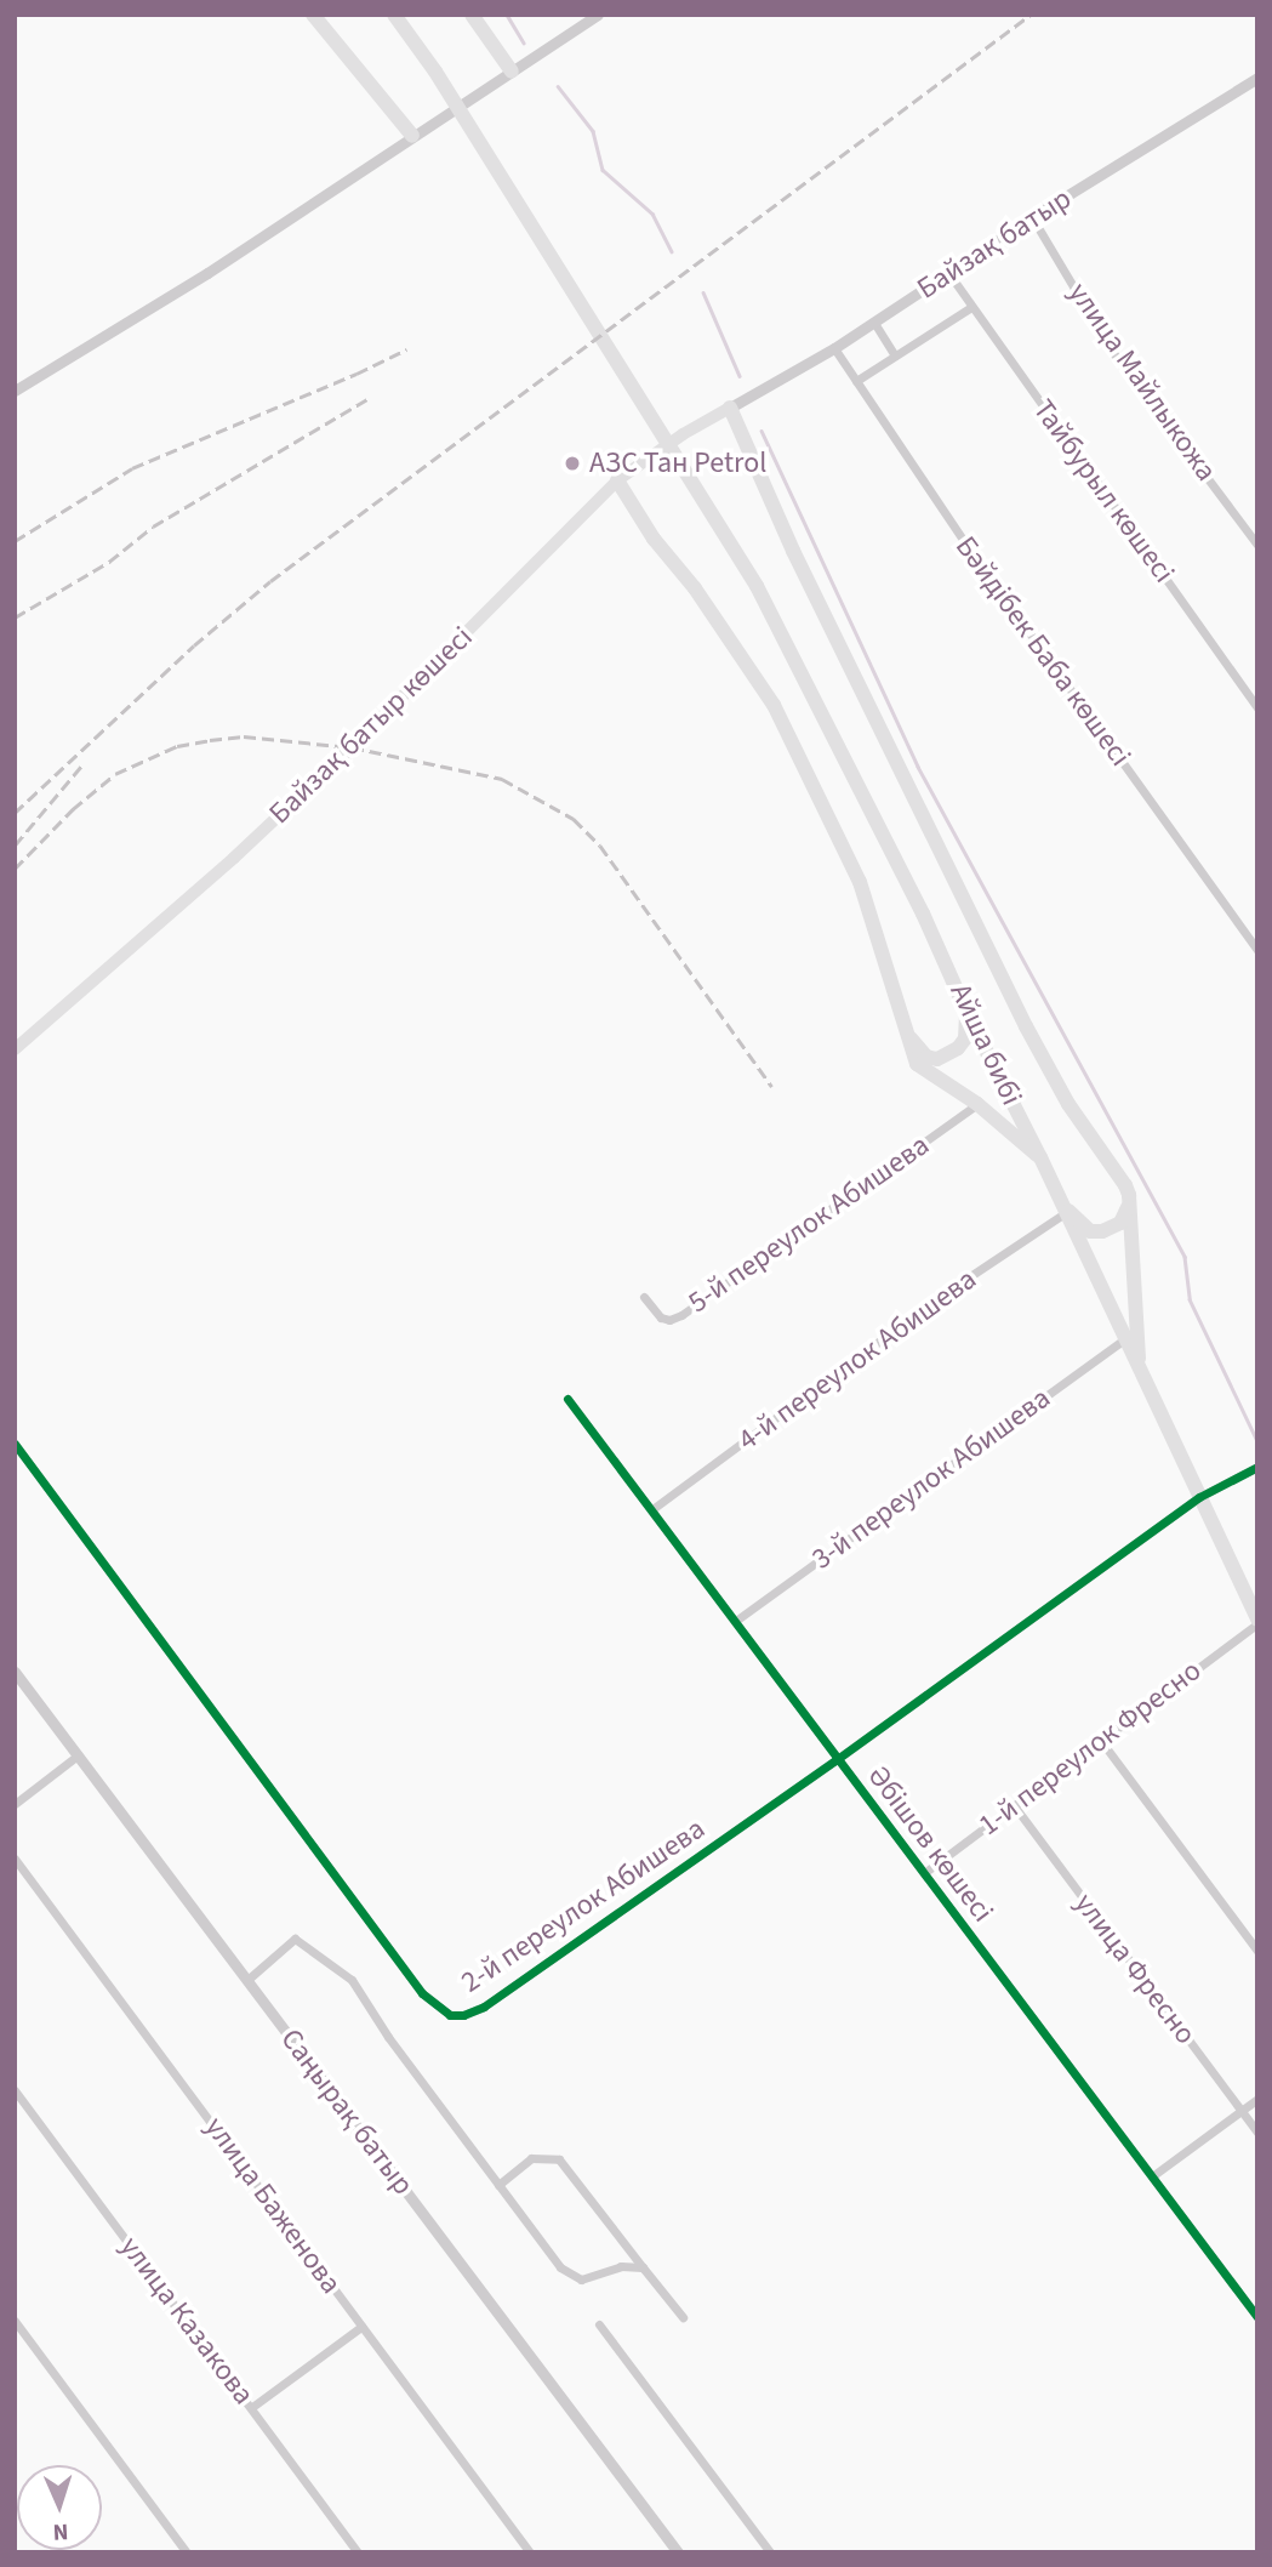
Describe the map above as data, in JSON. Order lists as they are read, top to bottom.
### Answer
{
  "streets": {
    "main road": ["Байзақ батыр көшесі", "Айша бибі"],
    "street": [
      "Байзақ батыр",
      "улица Майлыкожа",
      "Тайбурыл көшесі",
      "Бәйдібек Баба көшесі",
      "5-й переулок Абишева",
      "4-й переулок Абишева",
      "3-й переулок Абишева",
      "1-й переулок Фресно",
      "Әбішов көшесі",
      "2-й переулок Абишева",
      "улица Фресно",
      "Саңырақ батыр",
      "улица Баженова",
      "улица Казакова"
    ]
  },
  "crossings": [
    ["Байзақ батыр", "улица Майлыкожа"],
    ["Байзақ батыр", "Тайбурыл көшесі"],
    ["Байзақ батыр", "Бәйдібек Баба көшесі"],
    ["Байзақ батыр", "Байзақ батыр көшесі"],
    ["Айша бибі", "4-й переулок Абишева"],
    ["Айша бибі", "3-й переулок Абишева"],
    ["Айша бибі", "1-й переулок Фресно"],
    ["Айша бибі", "2-й переулок Абишева"],
    ["4-й переулок Абишева", "Әбішов көшесі"],
    ["3-й переулок Абишева", "Әбішов көшесі"],
    ["1-й переулок Фресно", "Әбішов көшесі"],
    ["1-й переулок Фресно", "улица Фресно"],
    ["Әбішов көшесі", "2-й переулок Абишева"]
  ],
  "places": ["АЗС Тан Petrol"],
  "north": "bottom"
}
